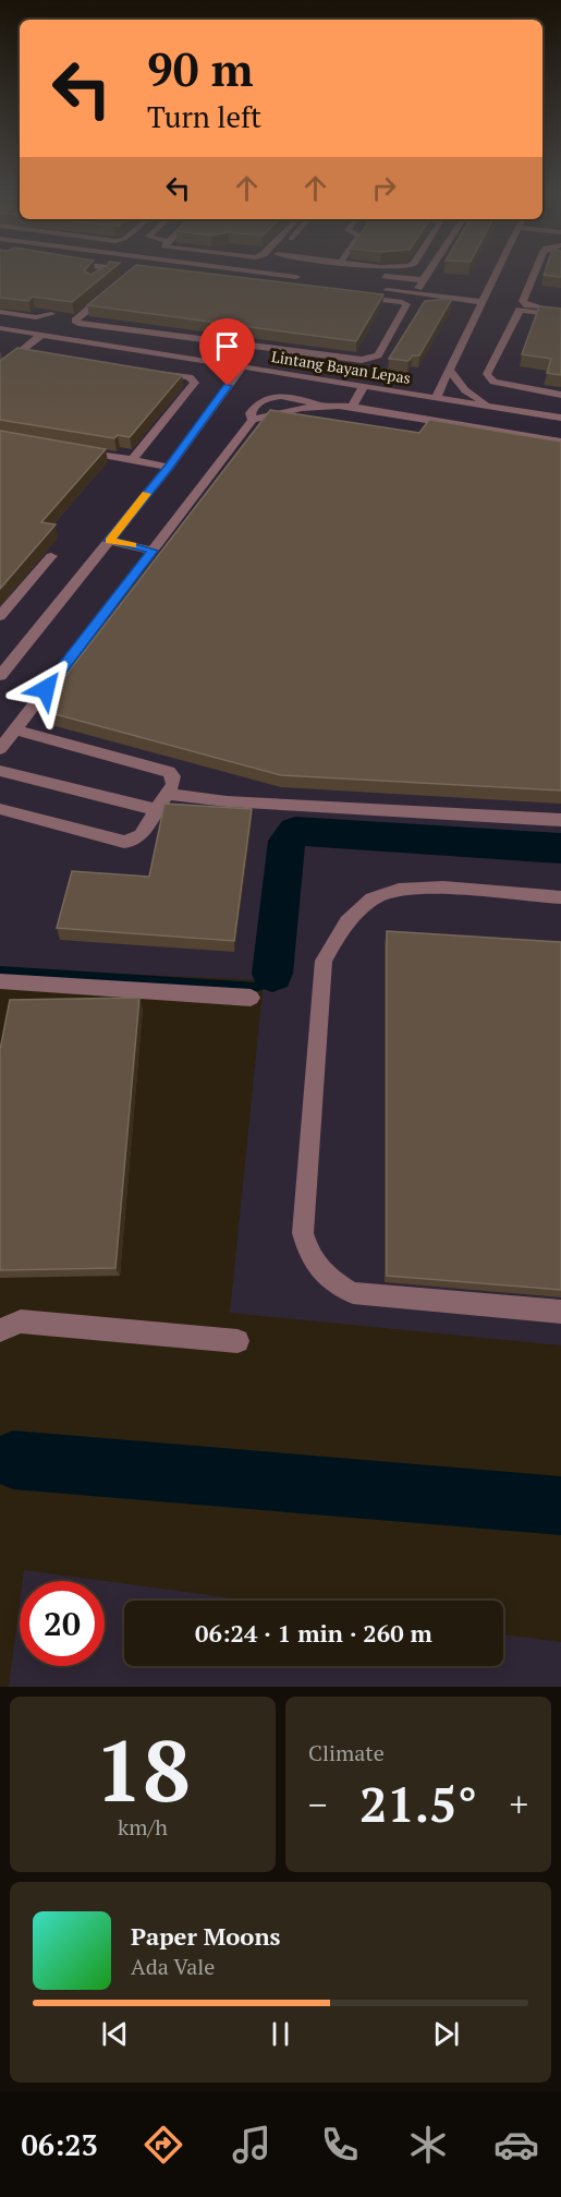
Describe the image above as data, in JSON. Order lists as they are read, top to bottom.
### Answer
{
  "streets": {
    "street": ["Lintang Bayan Lepas"]
  },
  "page": {
    "turn": ["90 m", "Turn left"],
    "limit": "20",
    "trip": "06:24 · 1 min · 260 m",
    "tile": [
      ["18", "km/h"],
      "Climate"
    ],
    "heat": ["−", "21.5°", "+"],
    "song": ["Paper Moons", "Ada Vale"],
    "tabs": "06:23"
  }
}
